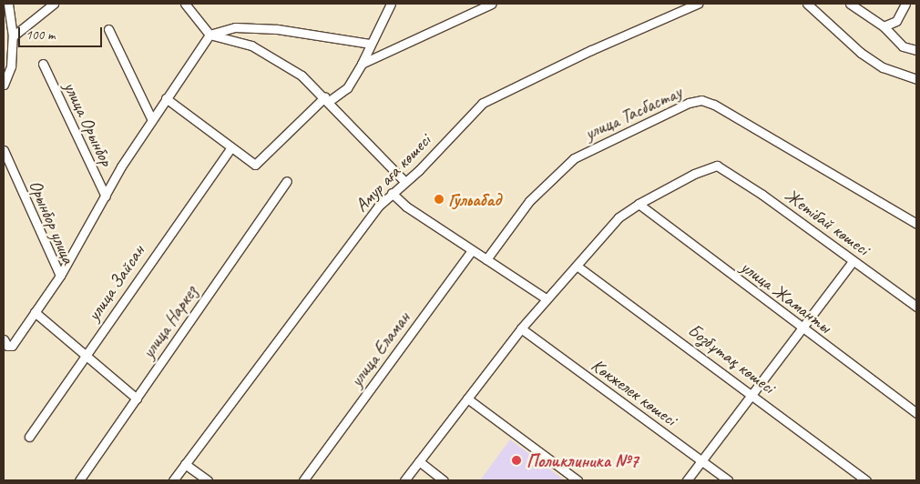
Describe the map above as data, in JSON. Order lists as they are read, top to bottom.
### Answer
{
  "streets": {
    "street": [
      "улица Тасбастау",
      "улица Орынбор",
      "Амур аға көшесі",
      "Орынбор улица",
      "Жетібай көшесі",
      "улица Зайсан",
      "улица Жаманты",
      "улица Наркез",
      "улица Еламан",
      "Бозбұтақ көшесі",
      "Көкжелек көшесі"
    ]
  },
  "crossings": [
    ["улица Орынбор", "Орынбор улица"],
    ["Жетібай көшесі", "улица Жаманты"]
  ],
  "places": ["Гульабад", "Поликлиника №7"],
  "scale_bar": "100 m"
}
